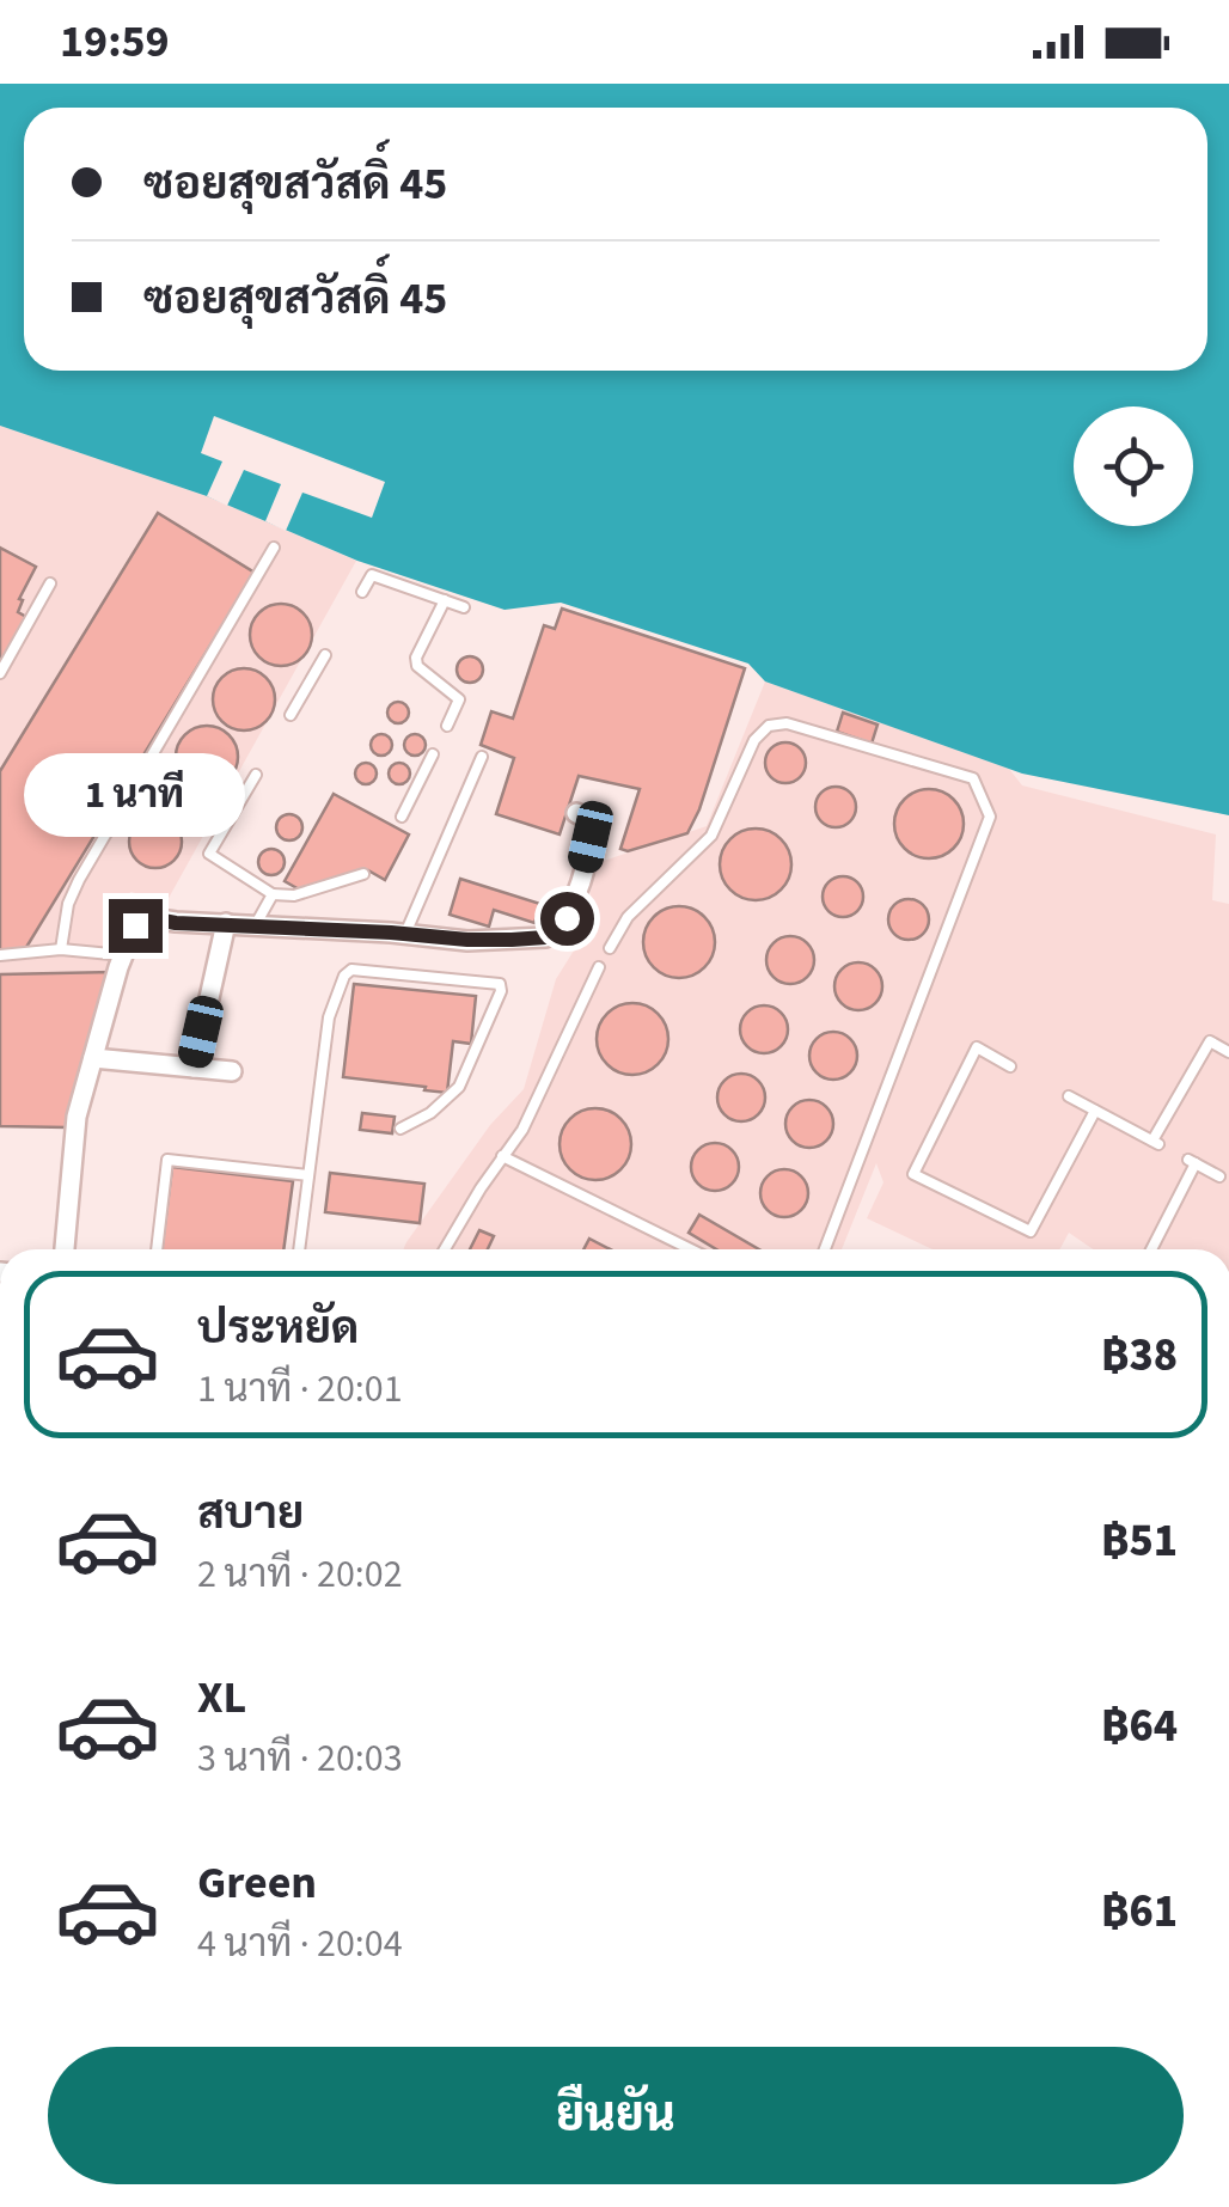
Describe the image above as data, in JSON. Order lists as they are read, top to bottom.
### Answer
{
  "page": {
    "status": "19:59",
    "banner": ["ซอยสุขสวัสดิ์ 45", "ซอยสุขสวัสดิ์ 45"],
    "bubble": "1 นาที",
    "list": [
      {
        "name": "ประหยัด",
        "note": "1 นาที · 20:01",
        "value": "฿38"
      },
      {
        "name": "สบาย",
        "note": "2 นาที · 20:02",
        "value": "฿51"
      },
      {
        "name": "XL",
        "note": "3 นาที · 20:03",
        "value": "฿64"
      },
      {
        "name": "Green",
        "note": "4 นาที · 20:04",
        "value": "฿61"
      }
    ],
    "buttons": "ยืนยัน"
  }
}
